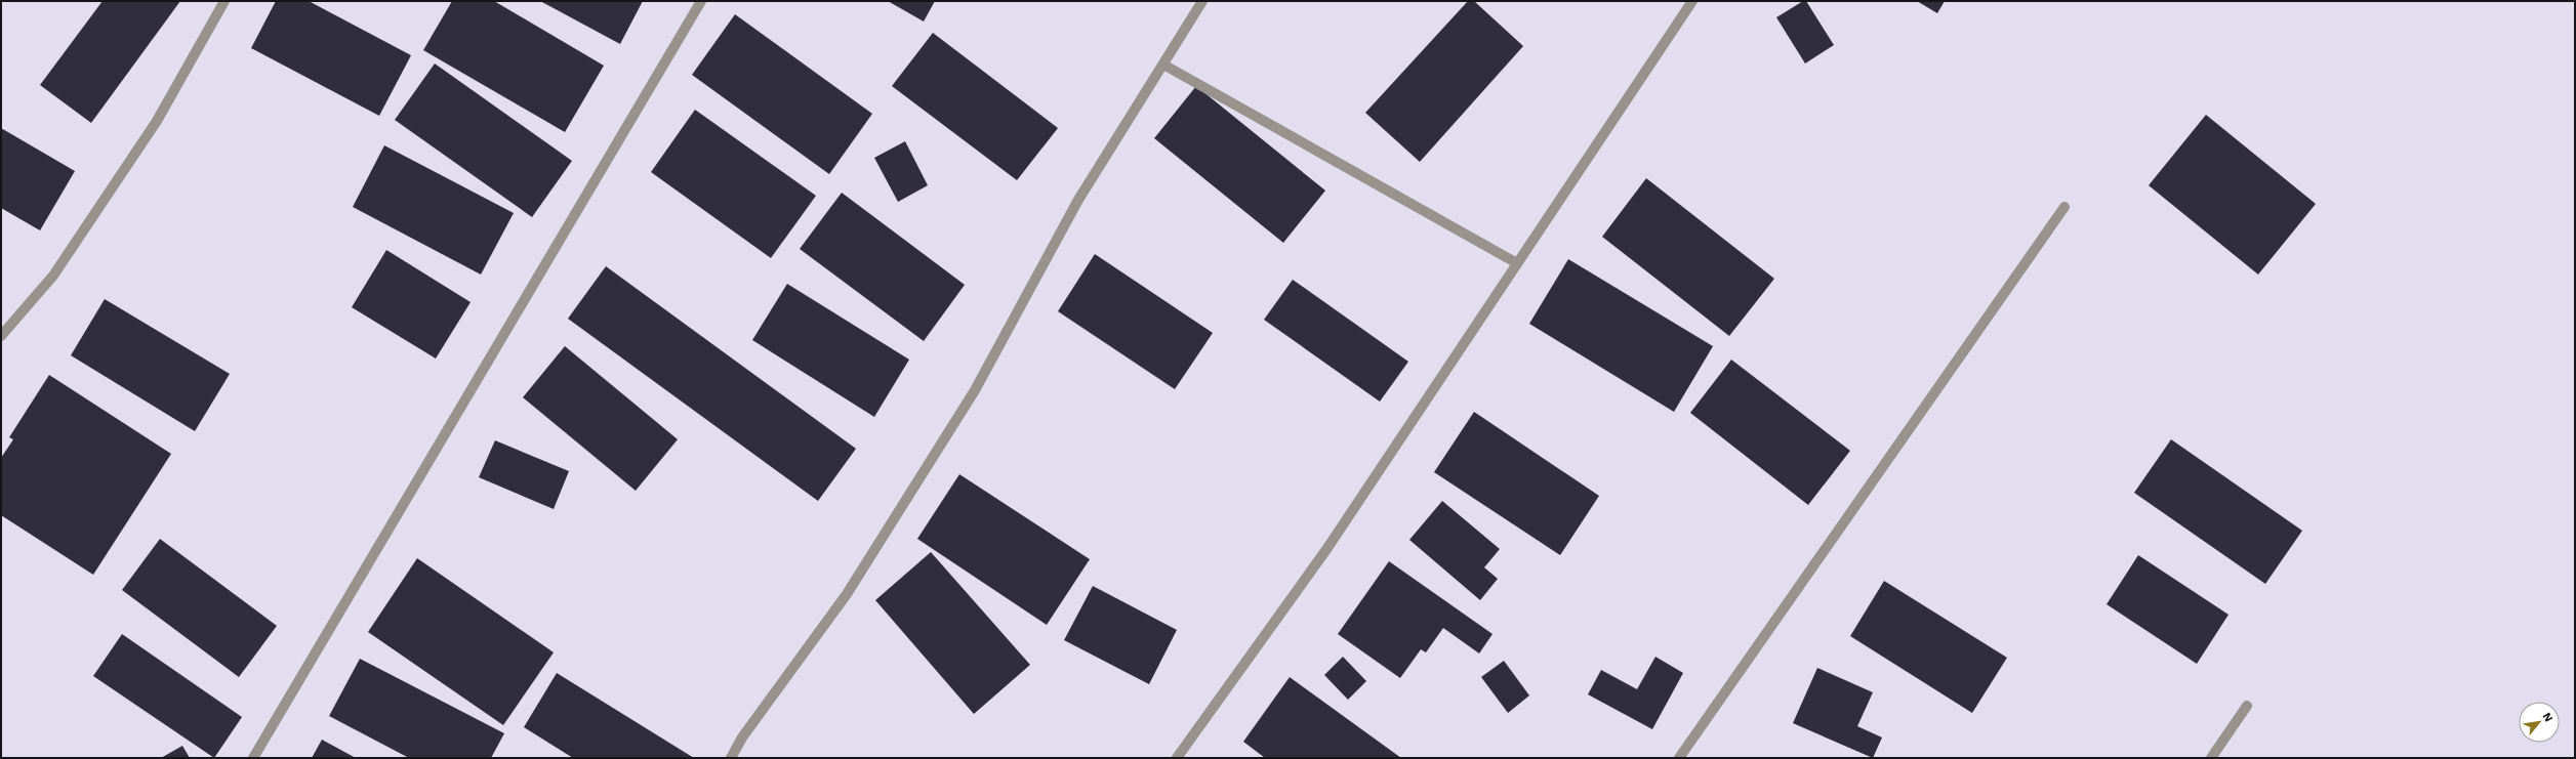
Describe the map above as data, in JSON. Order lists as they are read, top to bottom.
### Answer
{
  "north": "top right"
}
